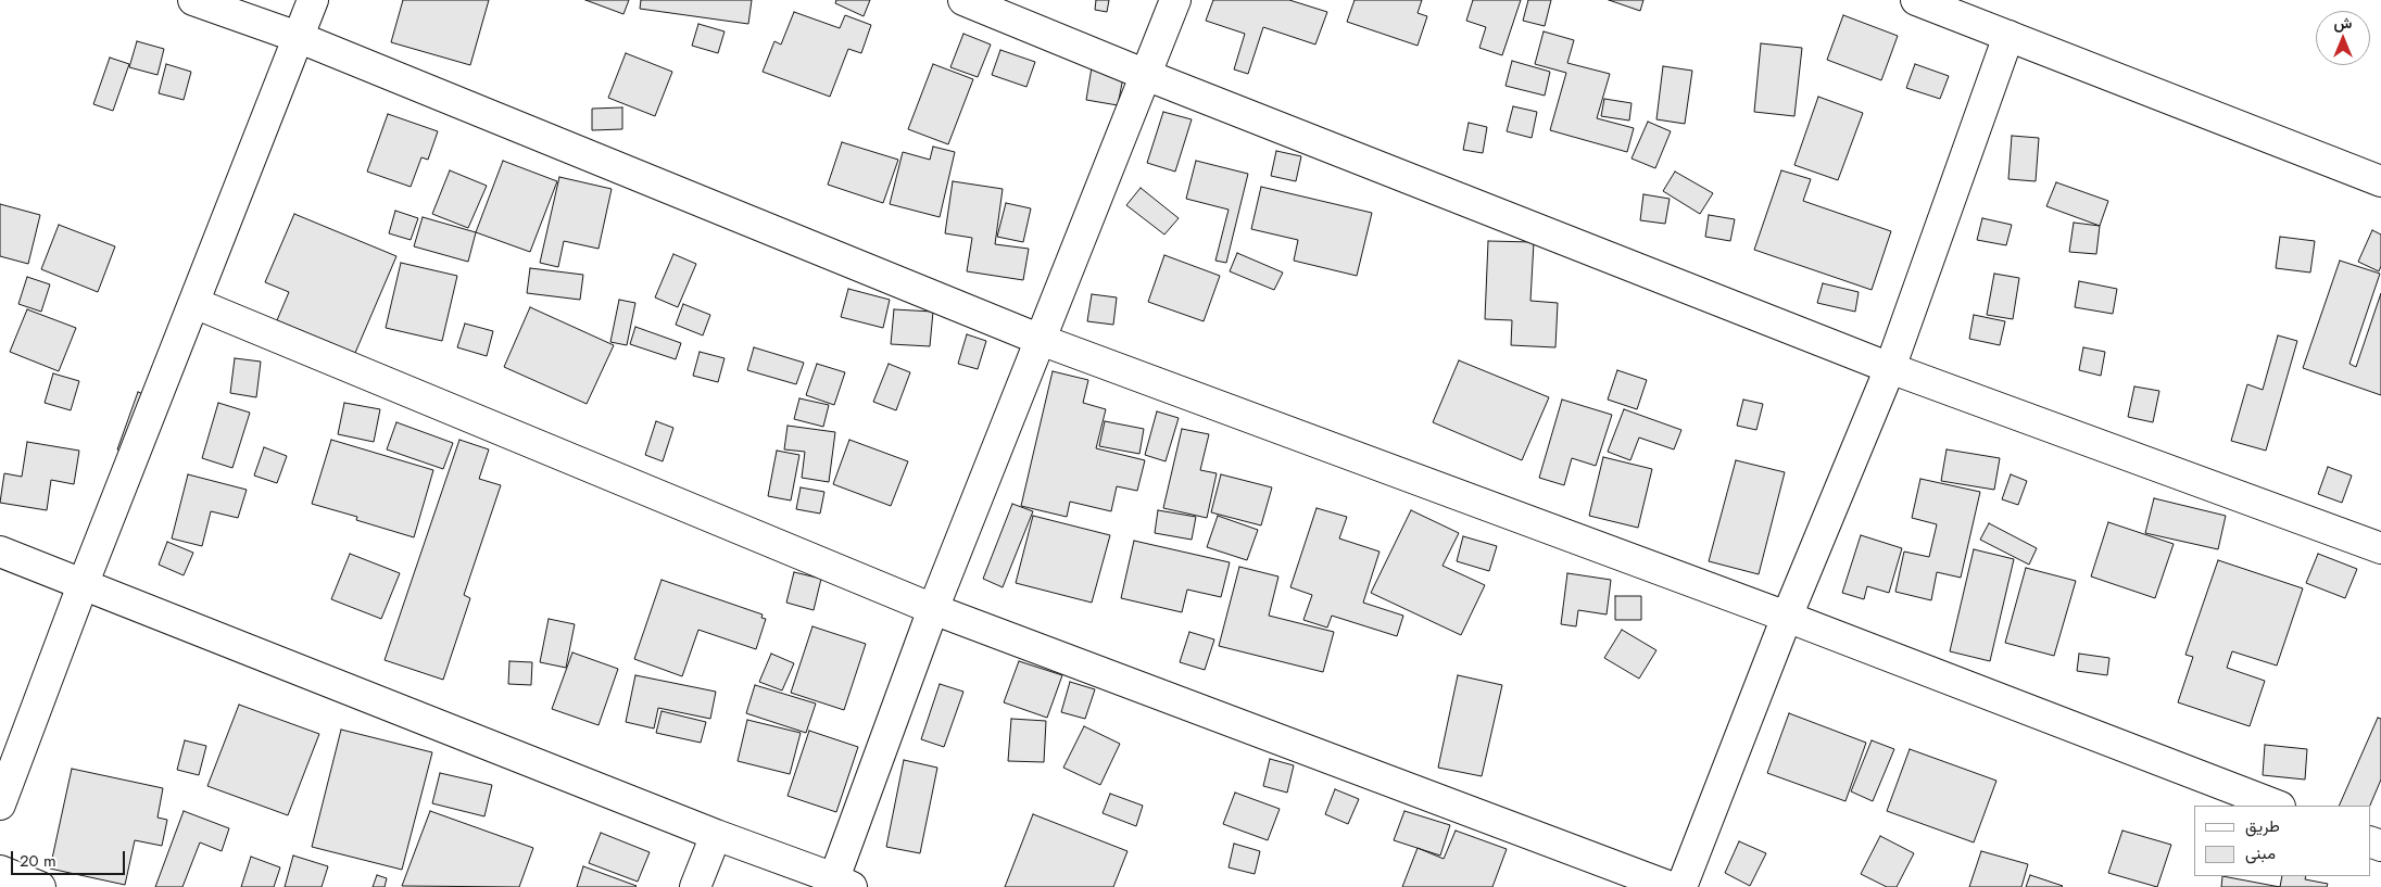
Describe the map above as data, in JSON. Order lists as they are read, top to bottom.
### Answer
{
  "legend": ["طريق", "مبنى"],
  "scale_bar": "20 m",
  "north": "top"
}
